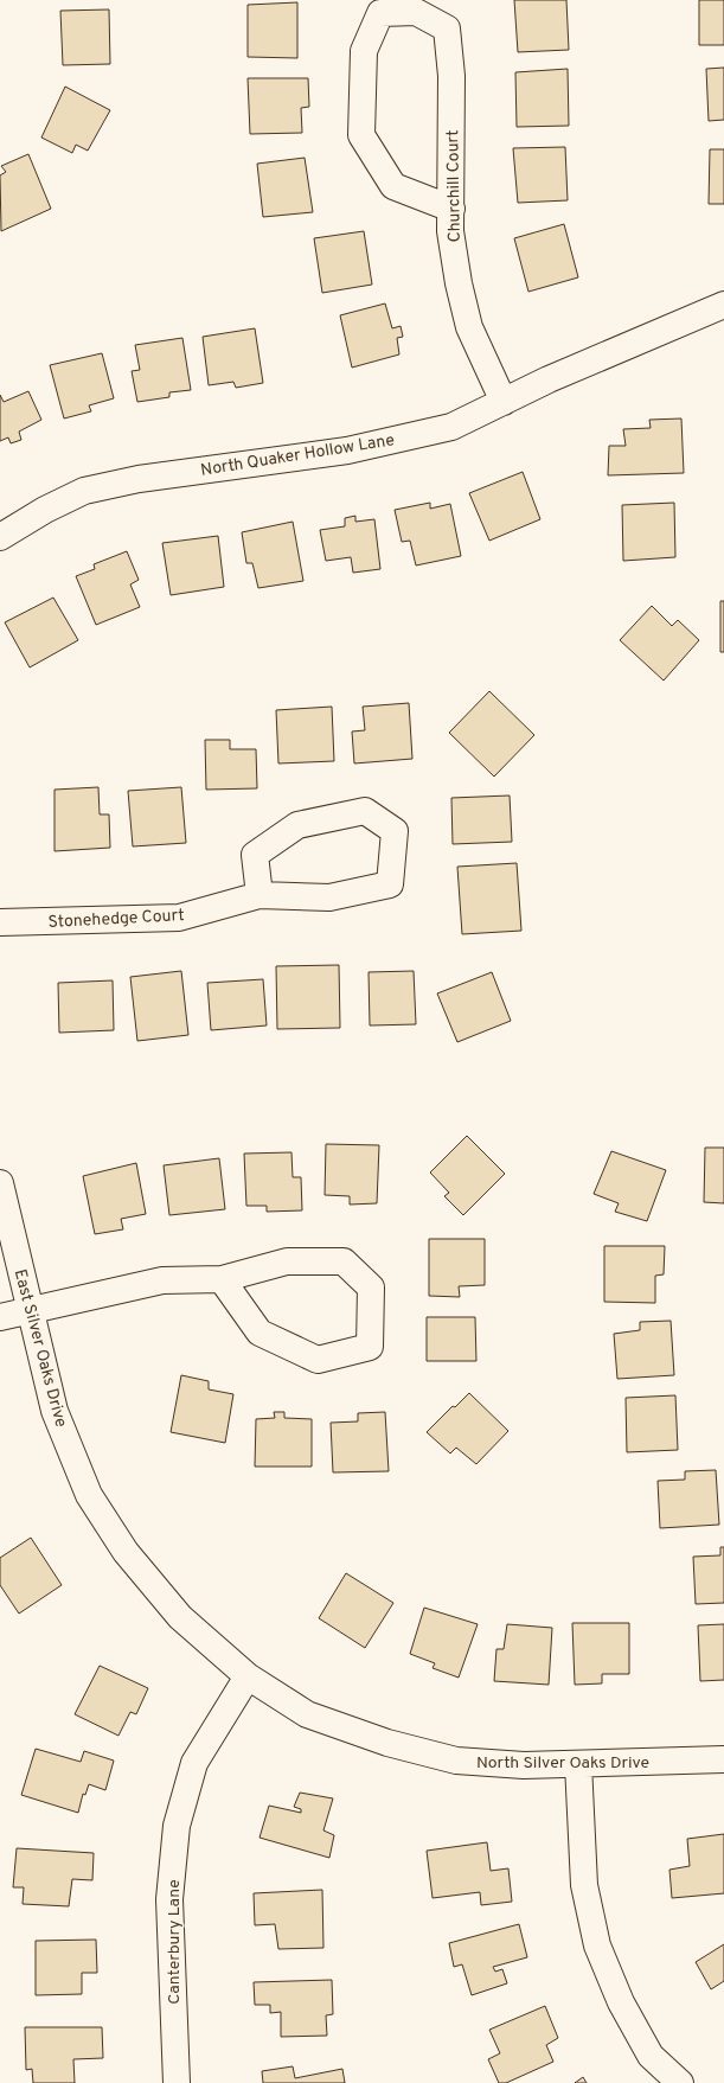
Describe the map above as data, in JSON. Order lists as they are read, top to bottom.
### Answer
{
  "streets": {
    "street": [
      "Churchill Court",
      "North Quaker Hollow Lane",
      "Stonehedge Court",
      "East Silver Oaks Drive",
      "North Silver Oaks Drive",
      "Canterbury Lane"
    ]
  },
  "crossings": [
    ["Churchill Court", "North Quaker Hollow Lane"],
    ["East Silver Oaks Drive", "North Silver Oaks Drive"],
    ["East Silver Oaks Drive", "Canterbury Lane"],
    ["North Silver Oaks Drive", "Canterbury Lane"]
  ]
}
